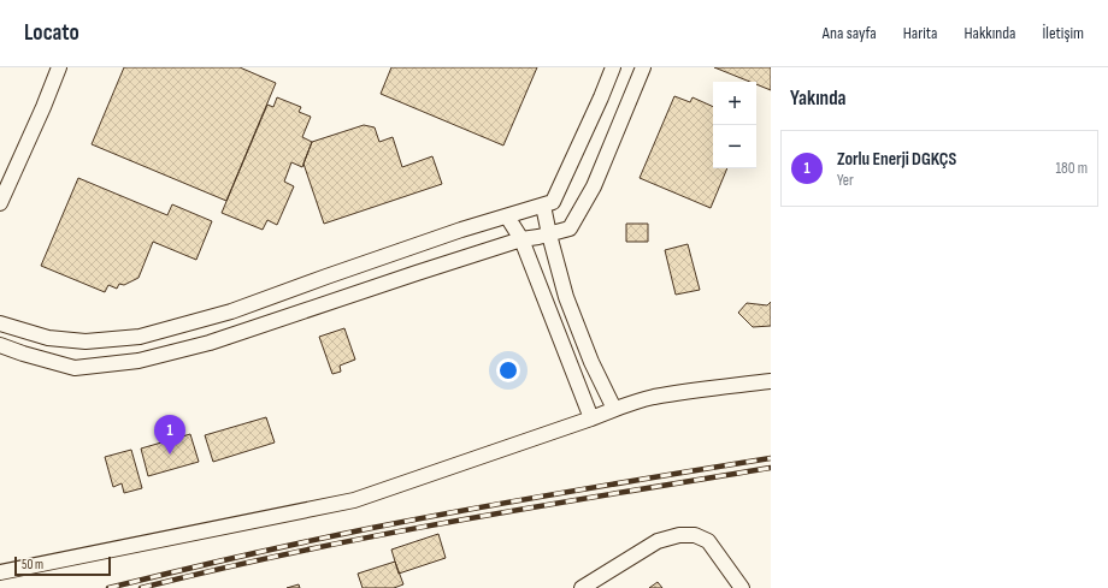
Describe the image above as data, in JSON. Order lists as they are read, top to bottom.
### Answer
{
  "scale_bar": "50 m",
  "page": {
    "header": "Locato",
    "nav": [
      "Ana sayfa",
      "Harita",
      "Hakkında",
      "İletişim"
    ],
    "heading": "Yakında",
    "map_buttons": ["+", "−"],
    "list": [
      {
        "mark": "1",
        "name": "Zorlu Enerji DGKÇS",
        "note": "Yer",
        "value": "180 m"
      }
    ],
    "pins": "1",
    "scale": "50 m"
  }
}
